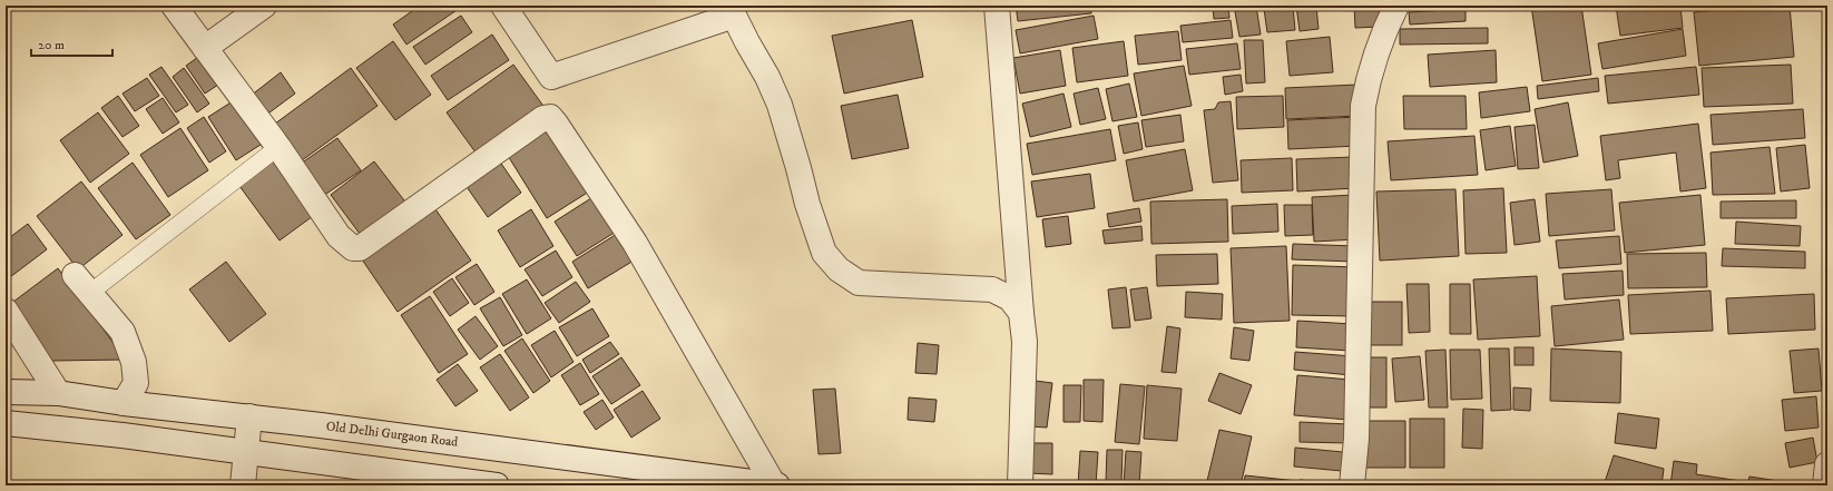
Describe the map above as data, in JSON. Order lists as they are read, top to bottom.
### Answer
{
  "streets": {
    "street": ["Old Delhi Gurgaon Road"]
  },
  "scale_bar": "20 m"
}
